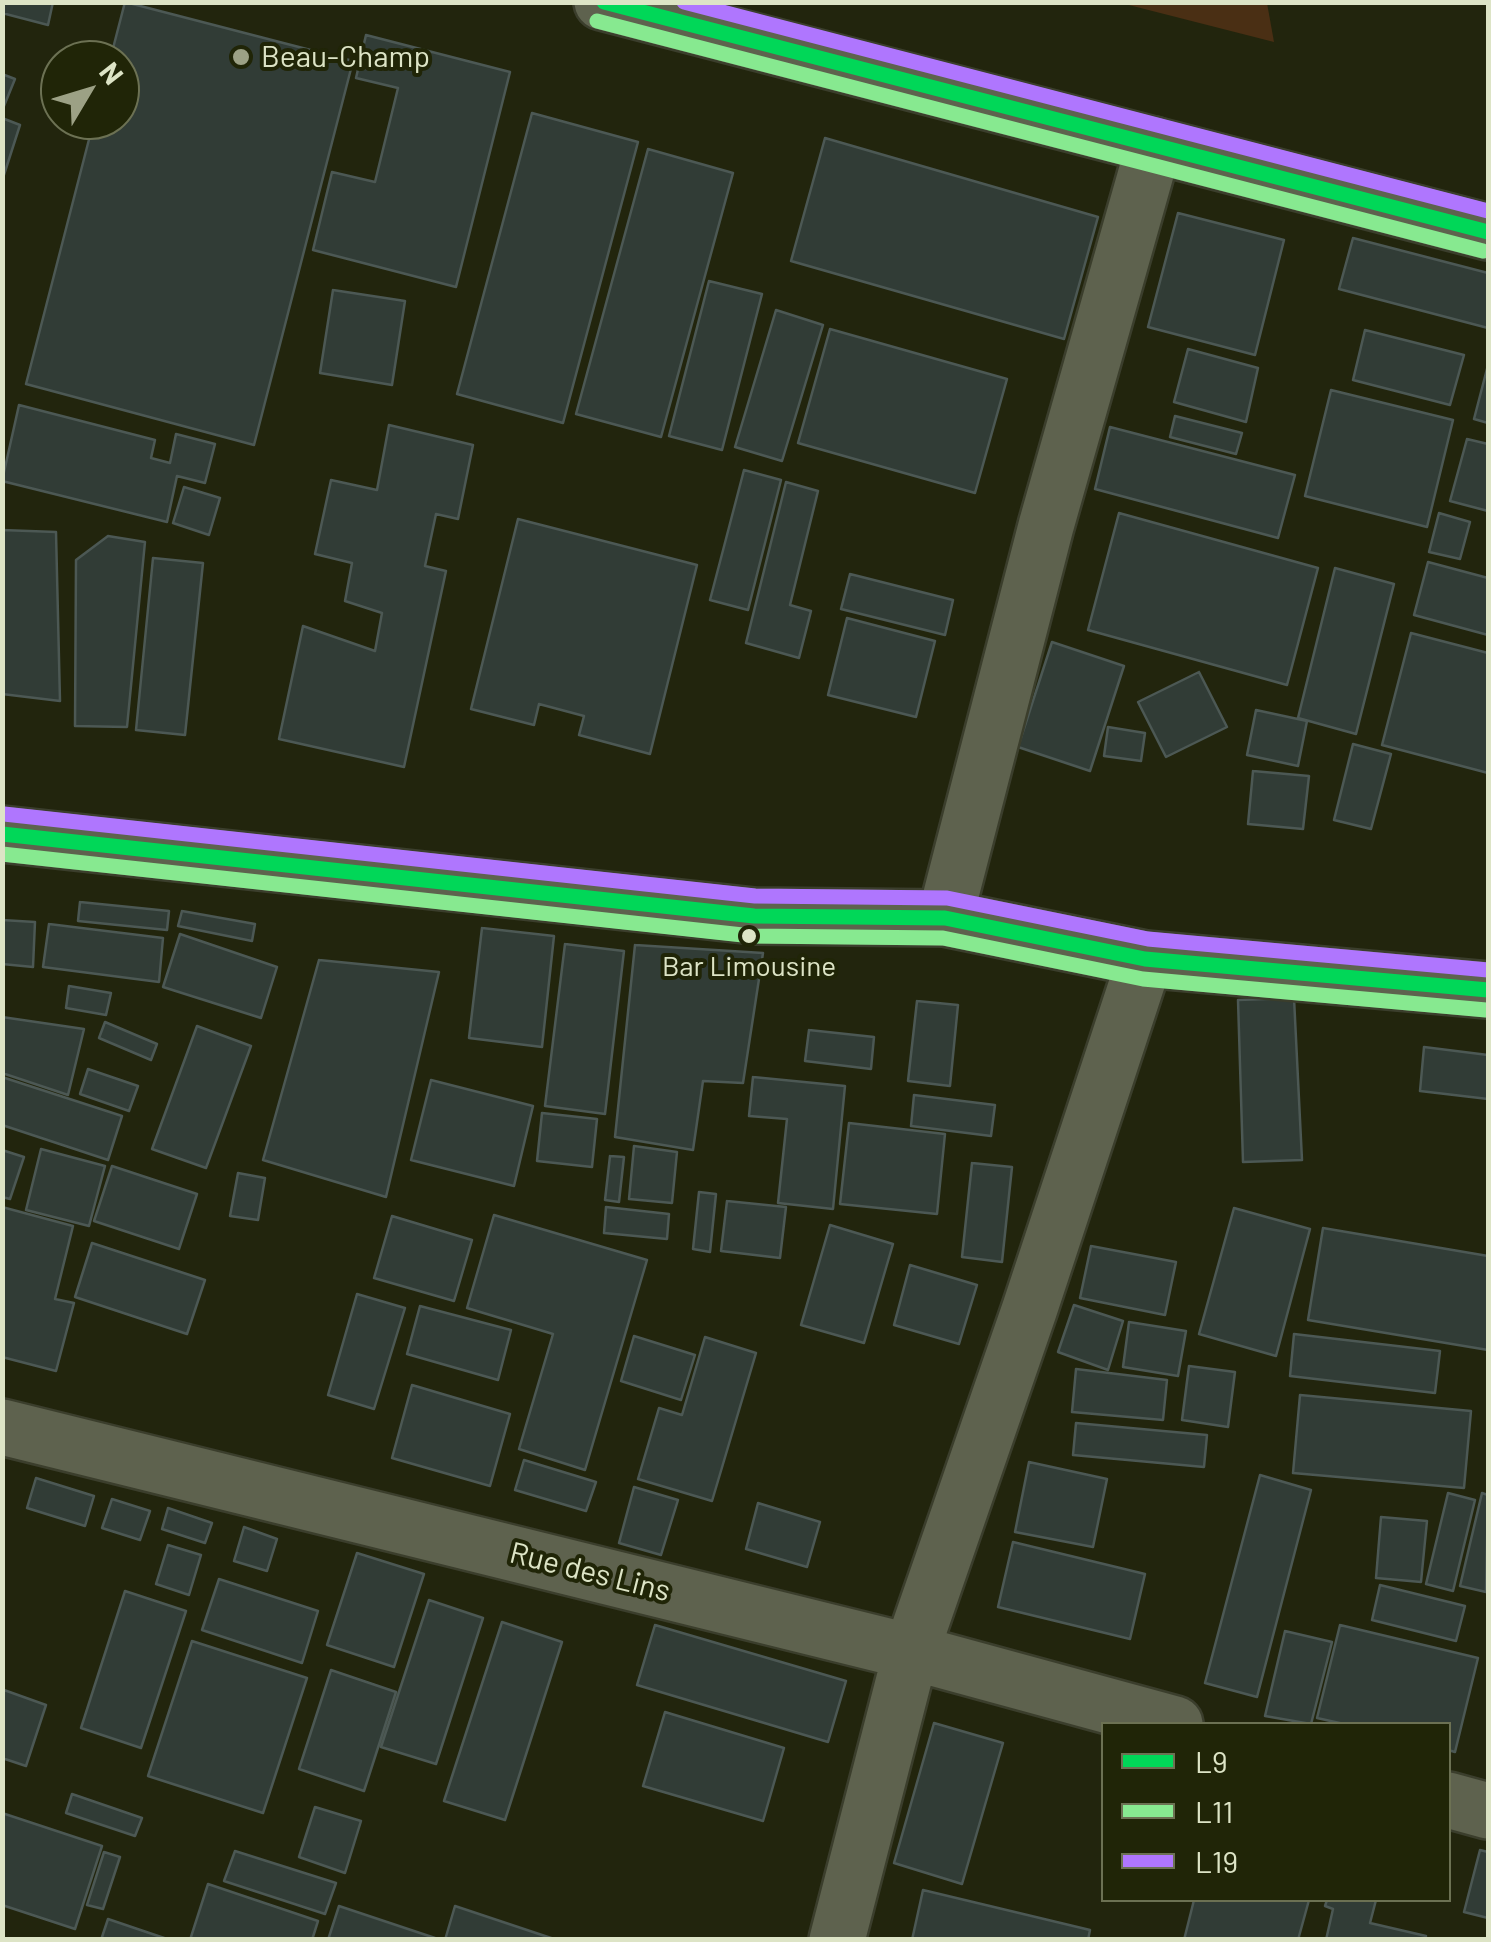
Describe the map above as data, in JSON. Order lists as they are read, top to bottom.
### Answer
{
  "streets": {
    "street": ["Rue des Lins"]
  },
  "places": ["Beau-Champ", "Bar Limousine"],
  "lines": ["transit line L9", "transit line L19", "transit line L11"],
  "legend": ["L9", "L11", "L19"],
  "north": "top right"
}
